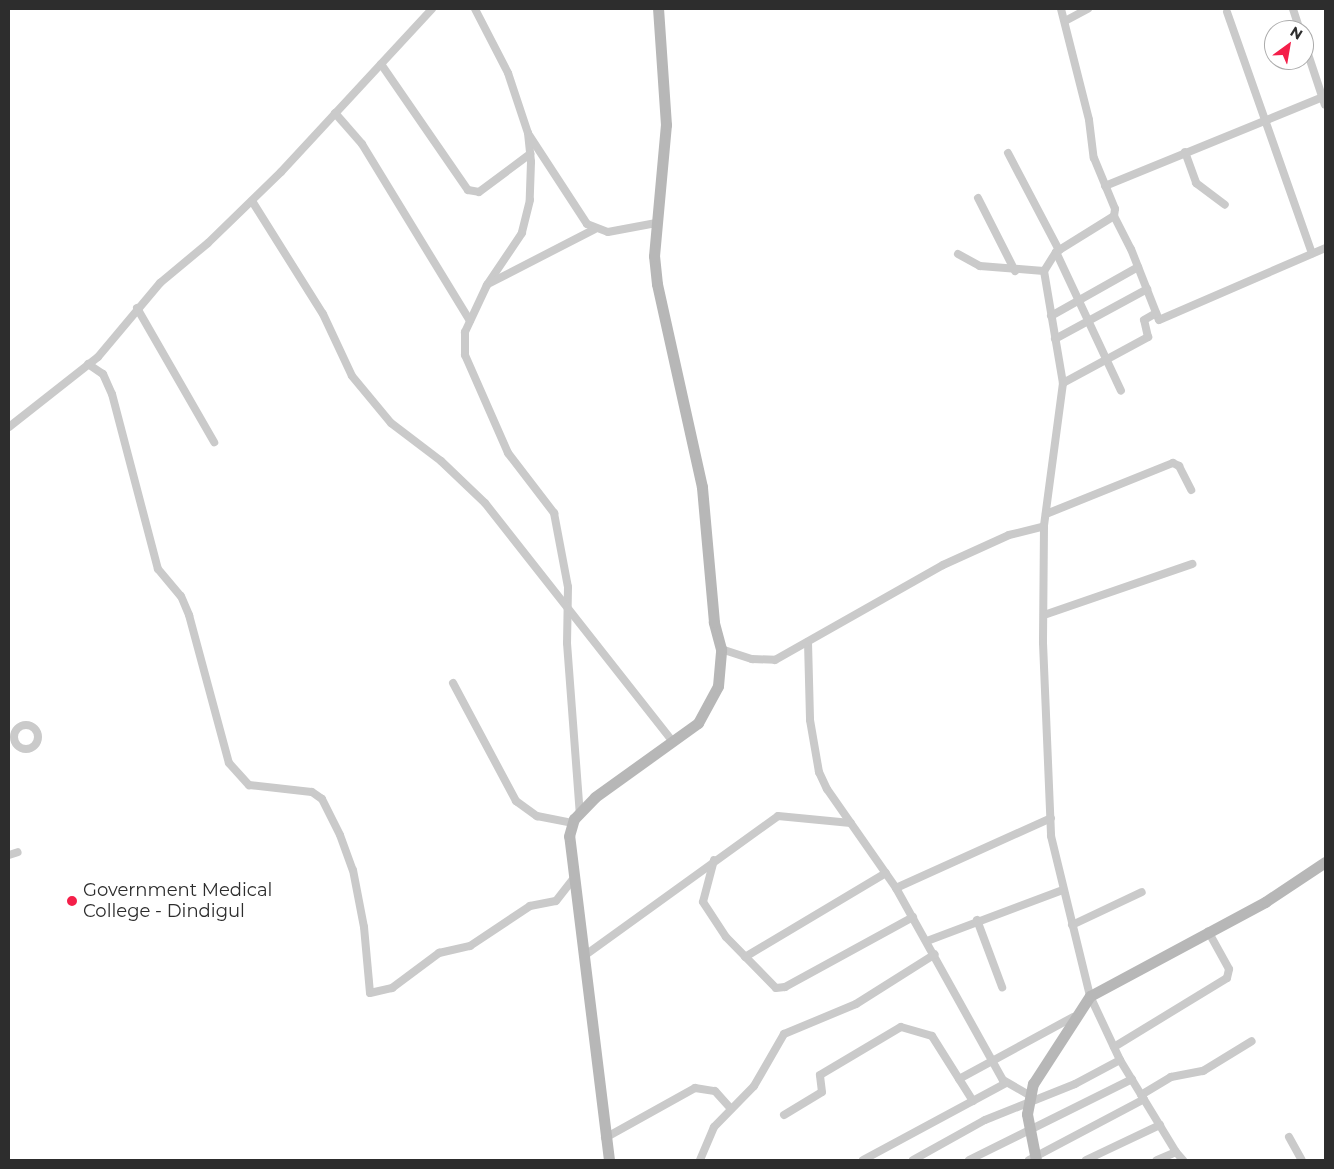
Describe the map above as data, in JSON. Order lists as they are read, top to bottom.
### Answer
{
  "places": ["Government Medical College - Dindigul"],
  "north": "top right"
}
